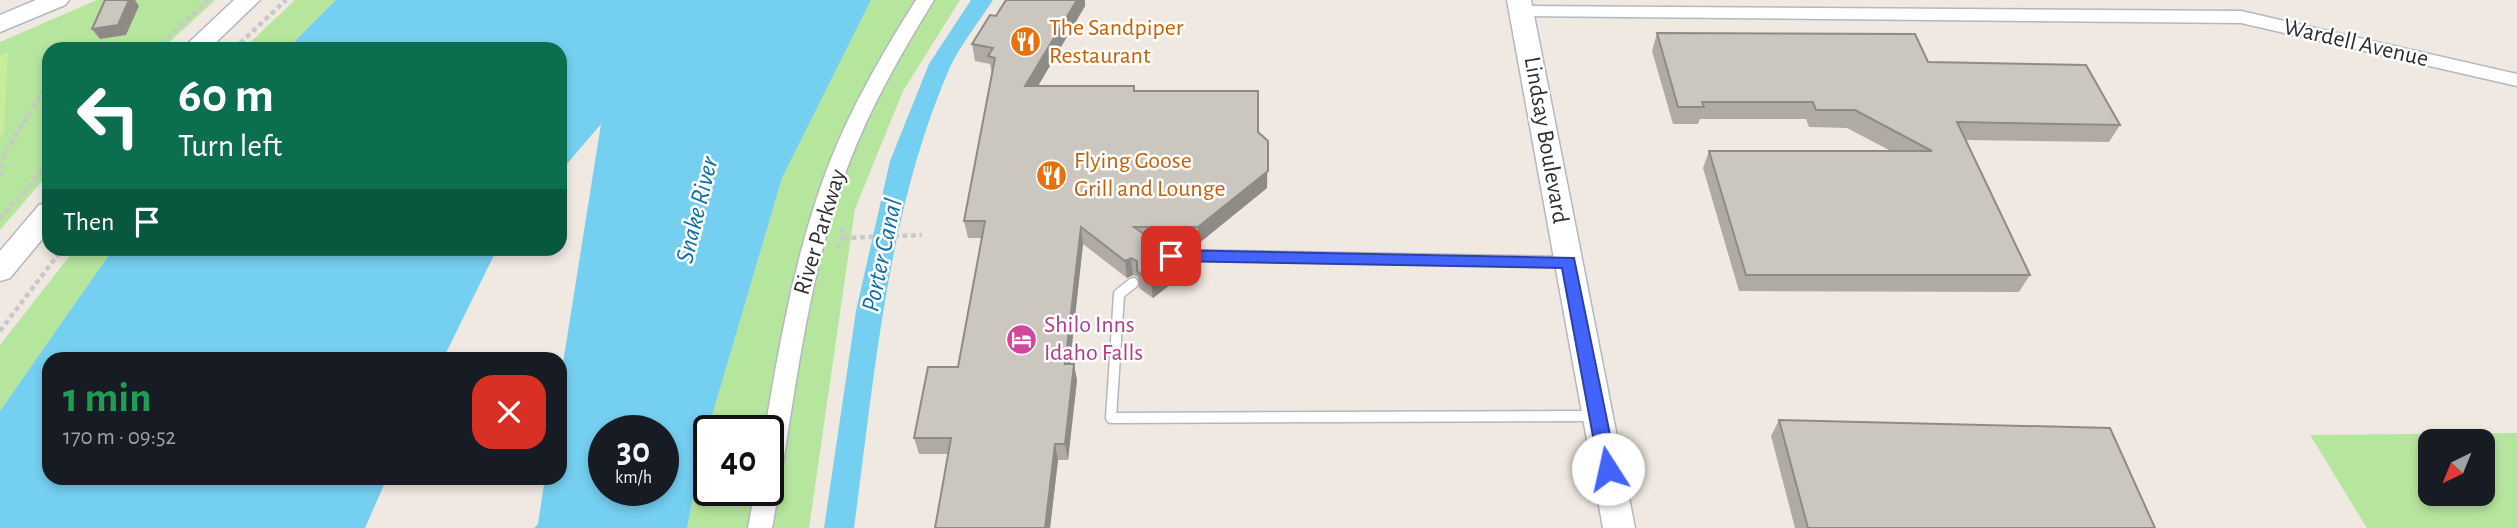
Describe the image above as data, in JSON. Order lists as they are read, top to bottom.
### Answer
{
  "streets": {
    "street": ["Wardell Avenue", "Lindsay Boulevard", "River Parkway"]
  },
  "crossings": [
    ["Wardell Avenue", "Lindsay Boulevard"]
  ],
  "water": ["Snake River", "Porter Canal"],
  "places": {
    "restaurant": ["The Sandpiper Restaurant", "Flying Goose Grill and Lounge"],
    "hotel": ["Shilo Inns Idaho Falls"]
  },
  "north": "bottom left",
  "page": {
    "turn": ["60 m", "Turn left"],
    "then": "Then",
    "heading": ["1 min", "170 m · 09:52"],
    "speed": "30 km/h",
    "limit": "40"
  }
}
